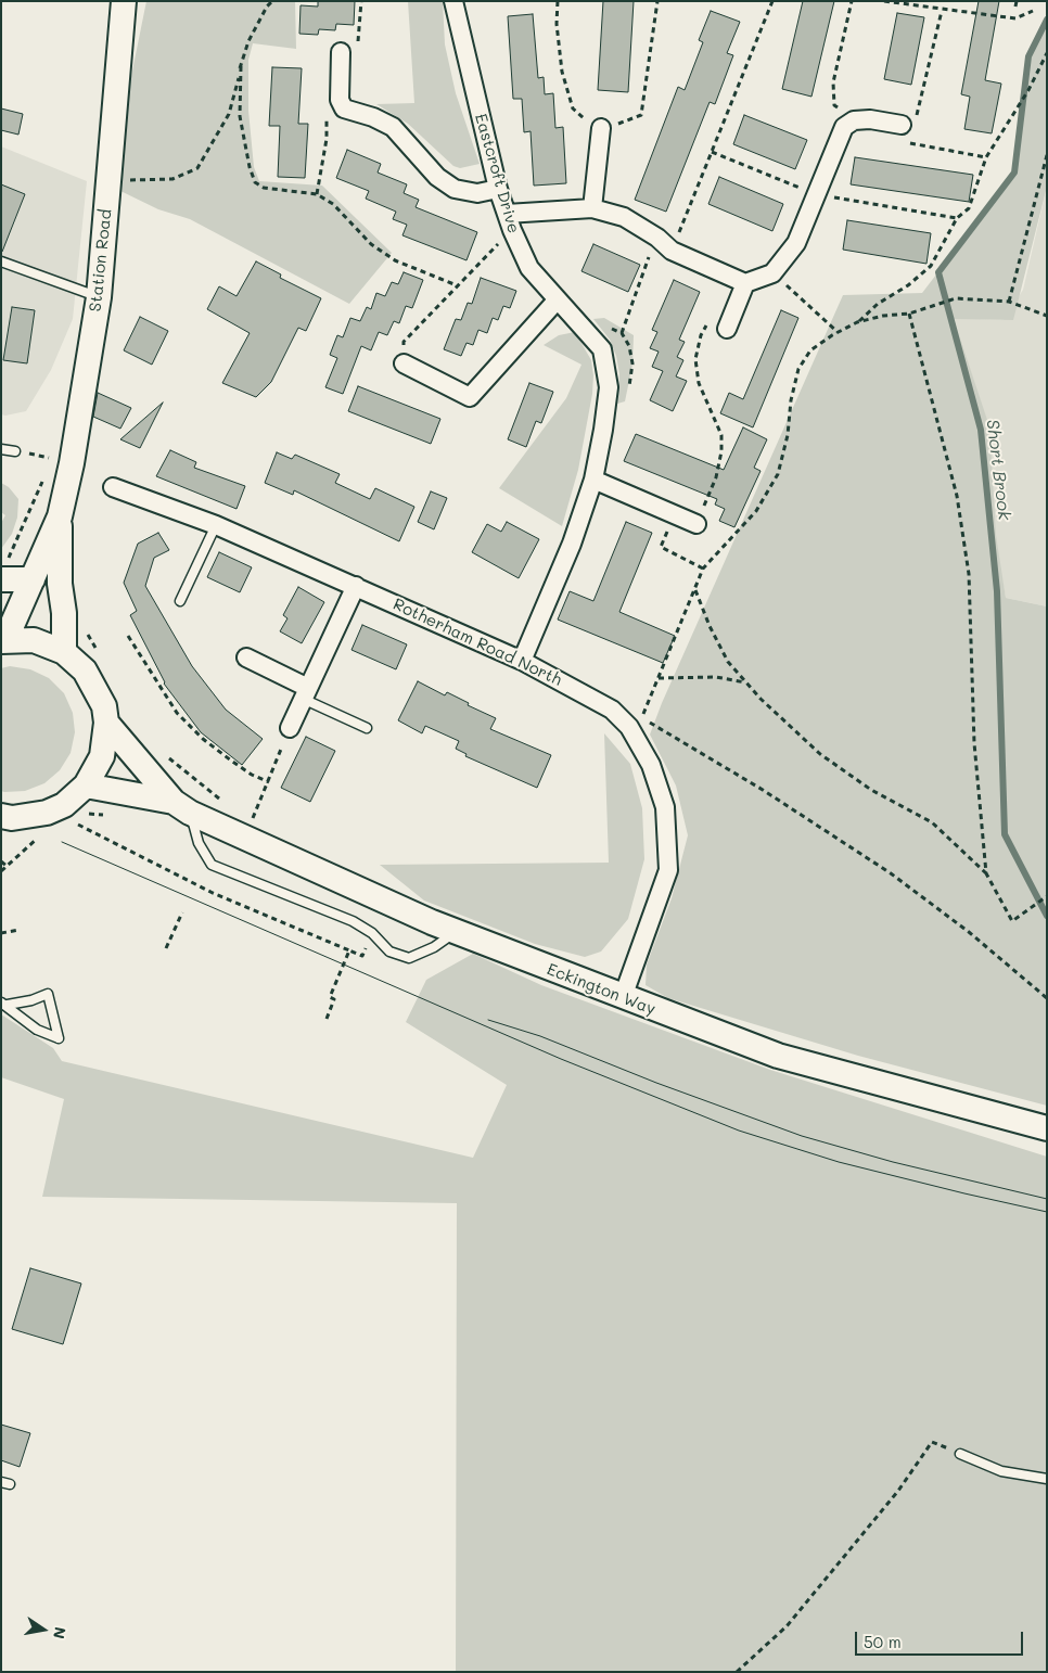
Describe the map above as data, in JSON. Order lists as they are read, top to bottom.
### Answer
{
  "streets": {
    "main road": ["Station Road", "Eckington Way"],
    "street": ["Eastcroft Drive", "Rotherham Road North"]
  },
  "crossings": [
    ["Eastcroft Drive", "Rotherham Road North"],
    ["Station Road", "Eckington Way"],
    ["Rotherham Road North", "Eckington Way"]
  ],
  "water": ["Short Brook"],
  "scale_bar": "50 m",
  "north": "right"
}
